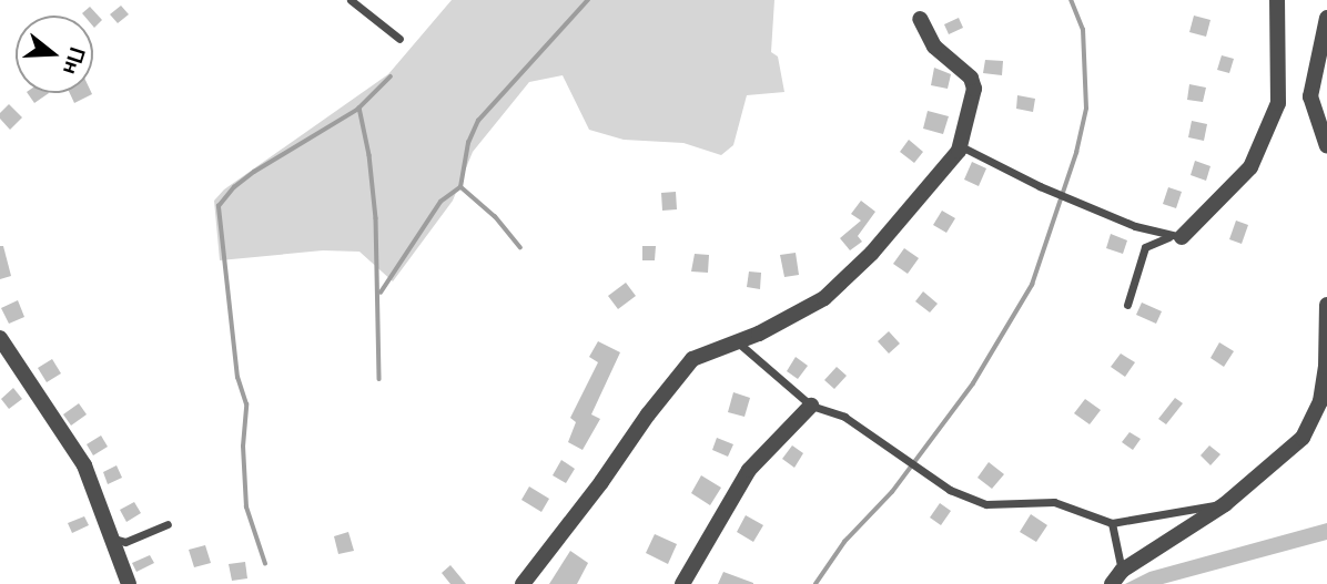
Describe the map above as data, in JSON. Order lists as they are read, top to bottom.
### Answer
{
  "north": "right"
}
